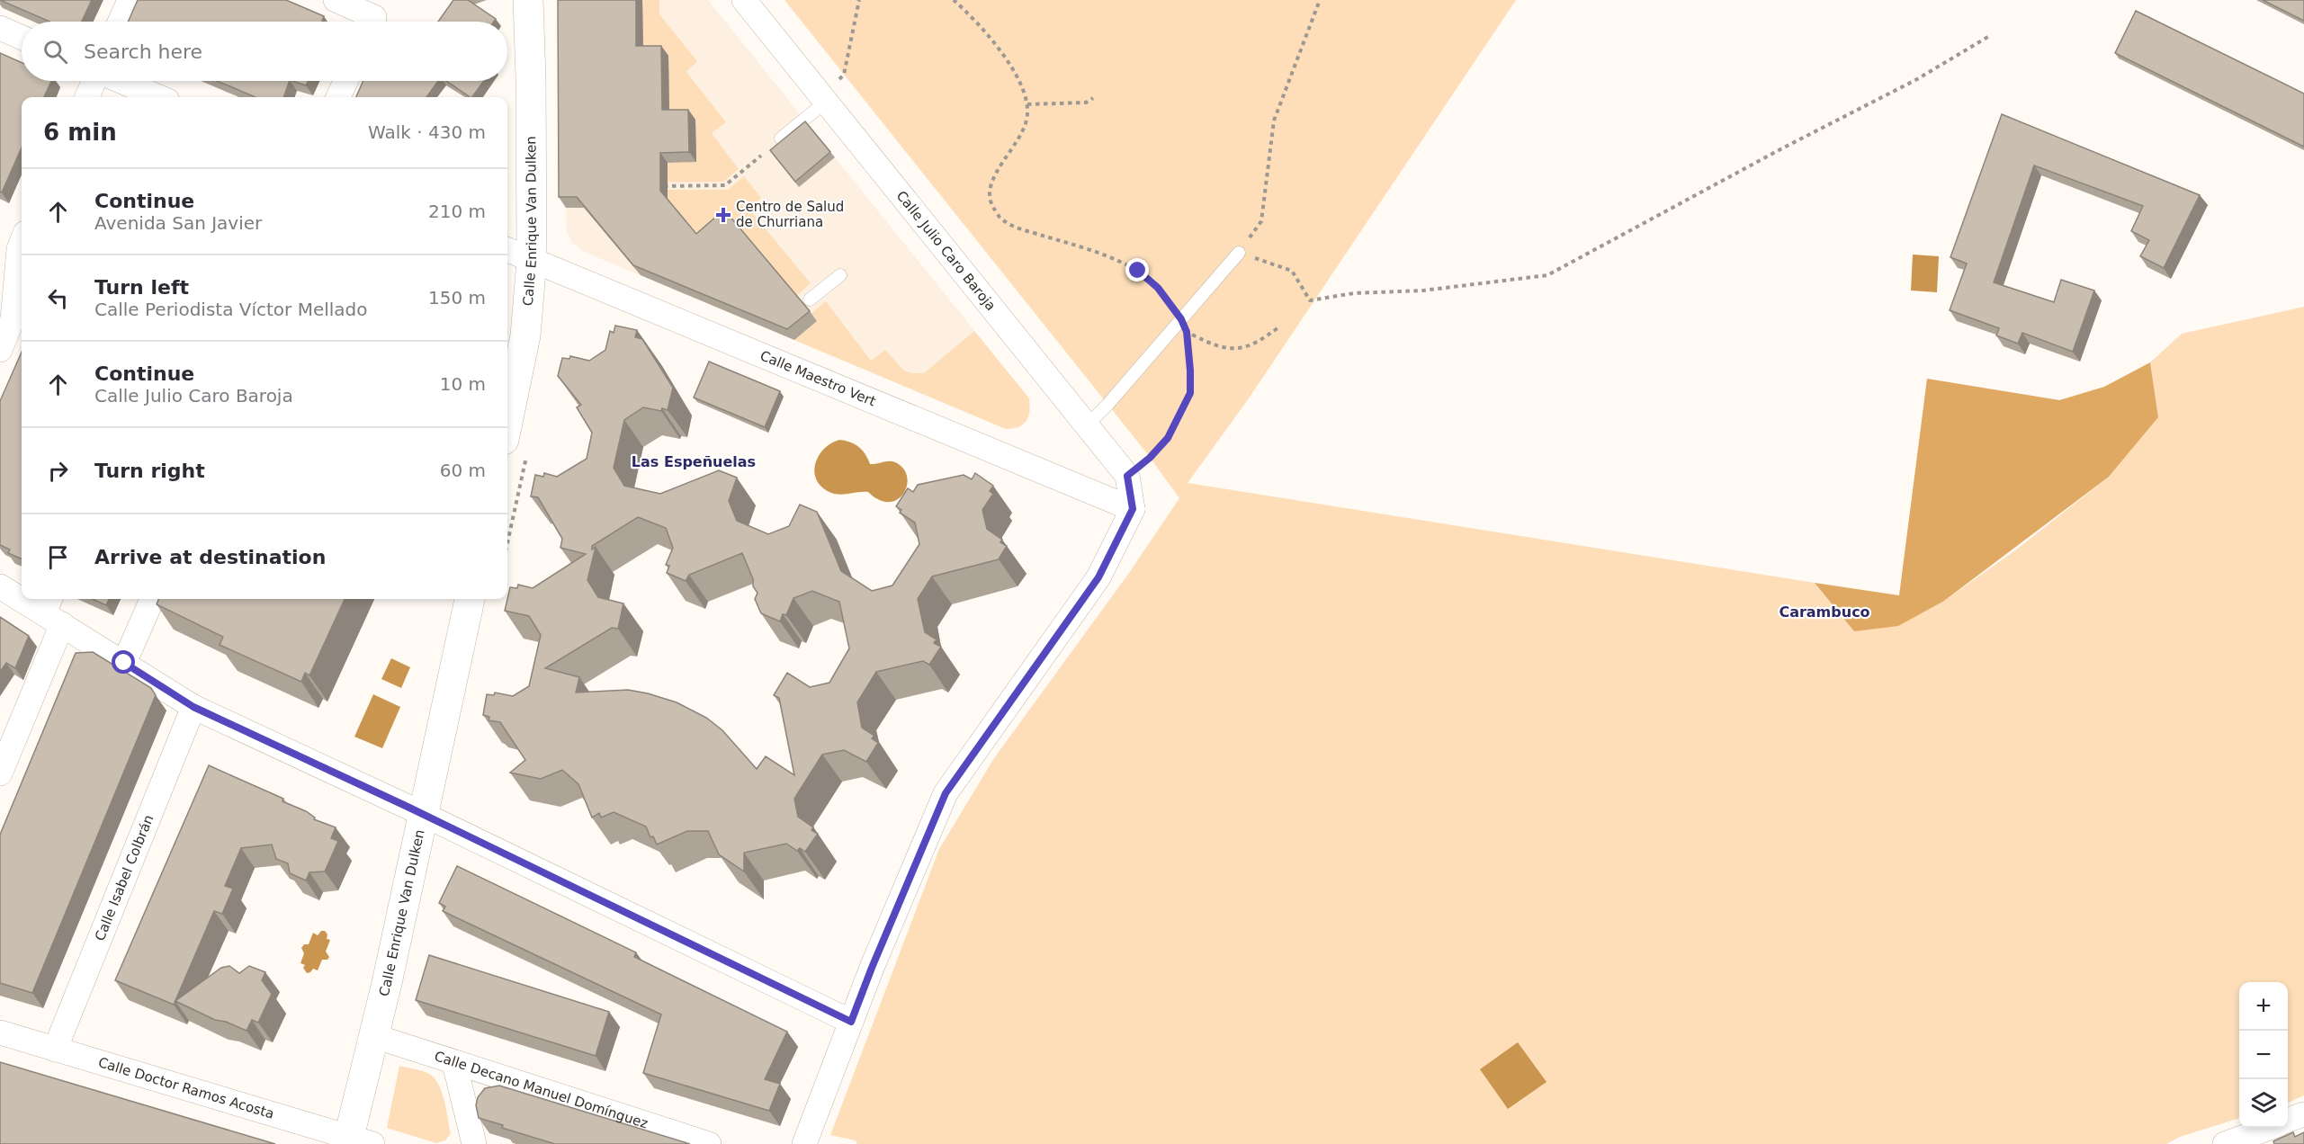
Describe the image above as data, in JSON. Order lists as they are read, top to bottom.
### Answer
{
  "streets": {
    "street": [
      "Calle Enrique Van Dulken",
      "Calle Julio Caro Baroja",
      "Calle Maestro Vert",
      "Calle Isabel Colbrán",
      "Calle Doctor Ramos Acosta",
      "Calle Decano Manuel Domínguez"
    ]
  },
  "crossings": [
    ["Calle Enrique Van Dulken", "Calle Maestro Vert"],
    ["Calle Enrique Van Dulken", "Calle Doctor Ramos Acosta"],
    ["Calle Enrique Van Dulken", "Calle Decano Manuel Domínguez"],
    ["Calle Julio Caro Baroja", "Calle Maestro Vert"],
    ["Calle Isabel Colbrán", "Calle Doctor Ramos Acosta"]
  ],
  "districts": ["Las Espeñuelas", "Carambuco"],
  "places": {
    "health": ["Centro de Salud de Churriana"]
  },
  "page": {
    "search": "Search here",
    "heading": ["6 min", "Walk · 430 m"],
    "list": [
      ["Continue", "Avenida San Javier", "210 m"],
      ["Turn left", "Calle Periodista Víctor Mellado", "150 m"],
      ["Continue", "Calle Julio Caro Baroja", "10 m"],
      ["Turn right", "60 m"],
      "Arrive at destination"
    ],
    "map_buttons": ["+", "−"]
  }
}
